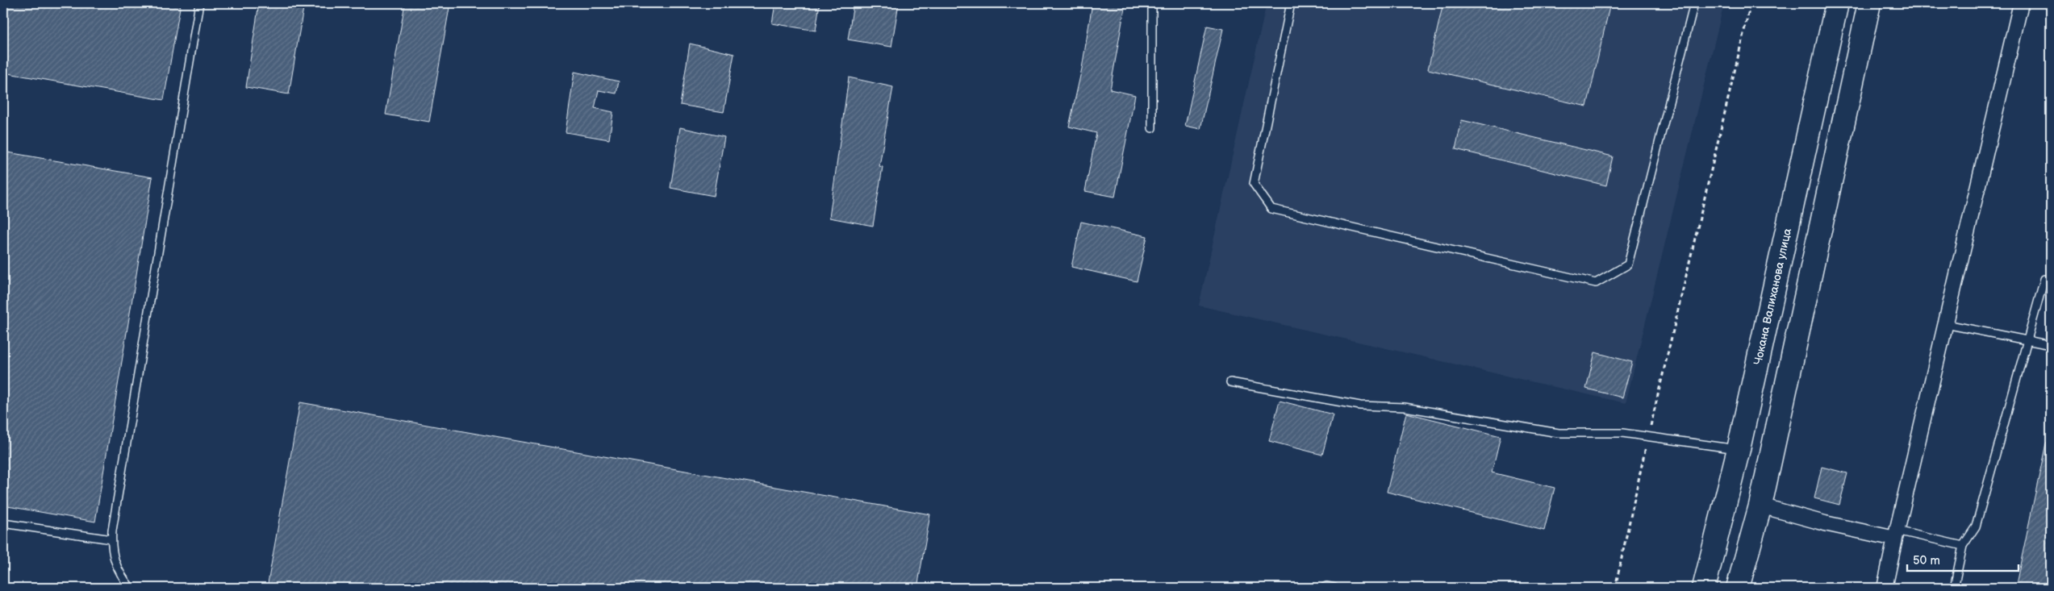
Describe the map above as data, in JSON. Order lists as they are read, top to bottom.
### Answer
{
  "streets": {
    "main road": ["Чокана Валиханова улица"]
  },
  "scale_bar": "50 m"
}
